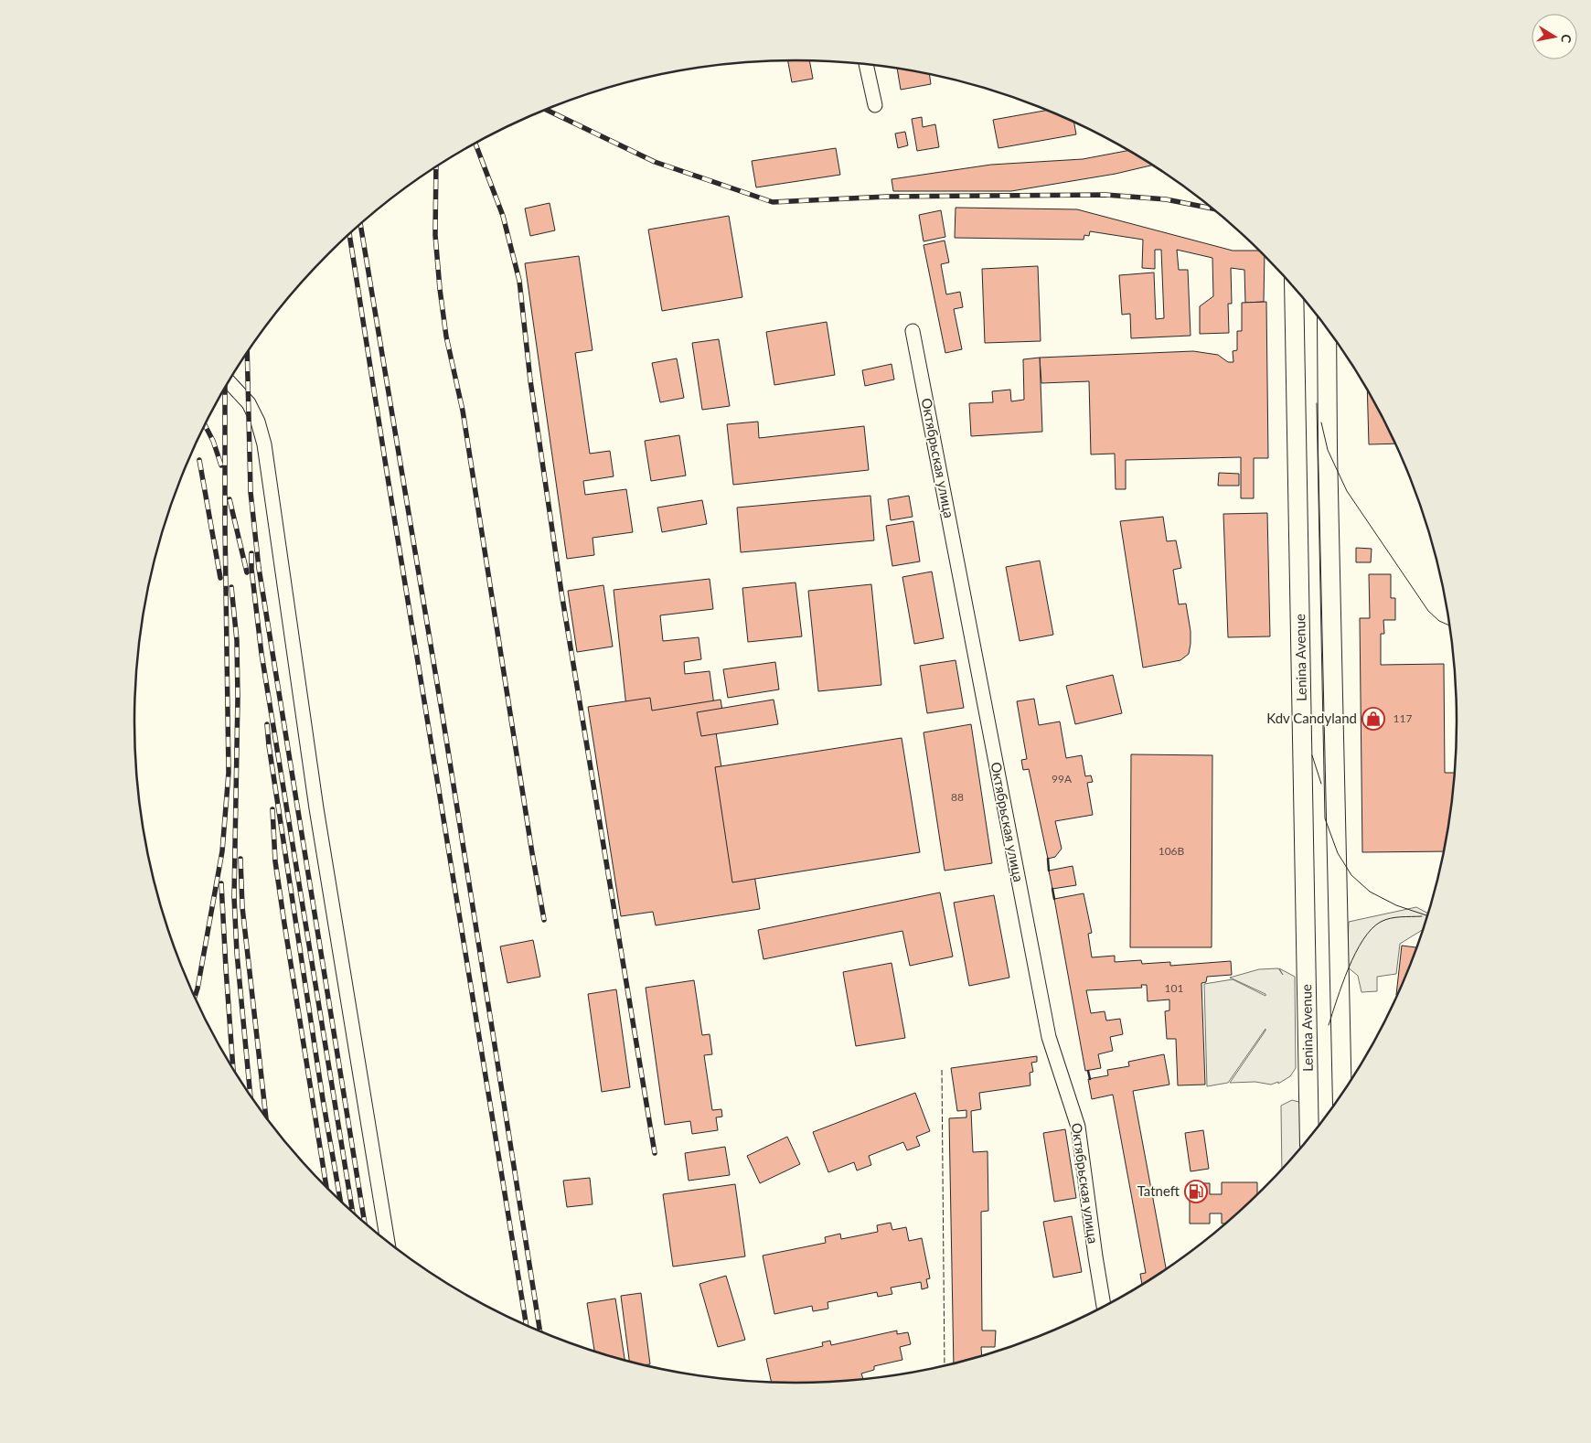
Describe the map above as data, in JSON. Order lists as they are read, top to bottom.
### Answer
{
  "streets": {
    "main road": ["Lenina Avenue"],
    "street": ["Октябрьская улица"]
  },
  "places": {
    "shop": ["Kdv Candyland"],
    "fuel station": ["Tatneft"]
  },
  "house_numbers": [
    "117",
    "99А",
    "88",
    "106В",
    "101"
  ],
  "north": "right"
}
